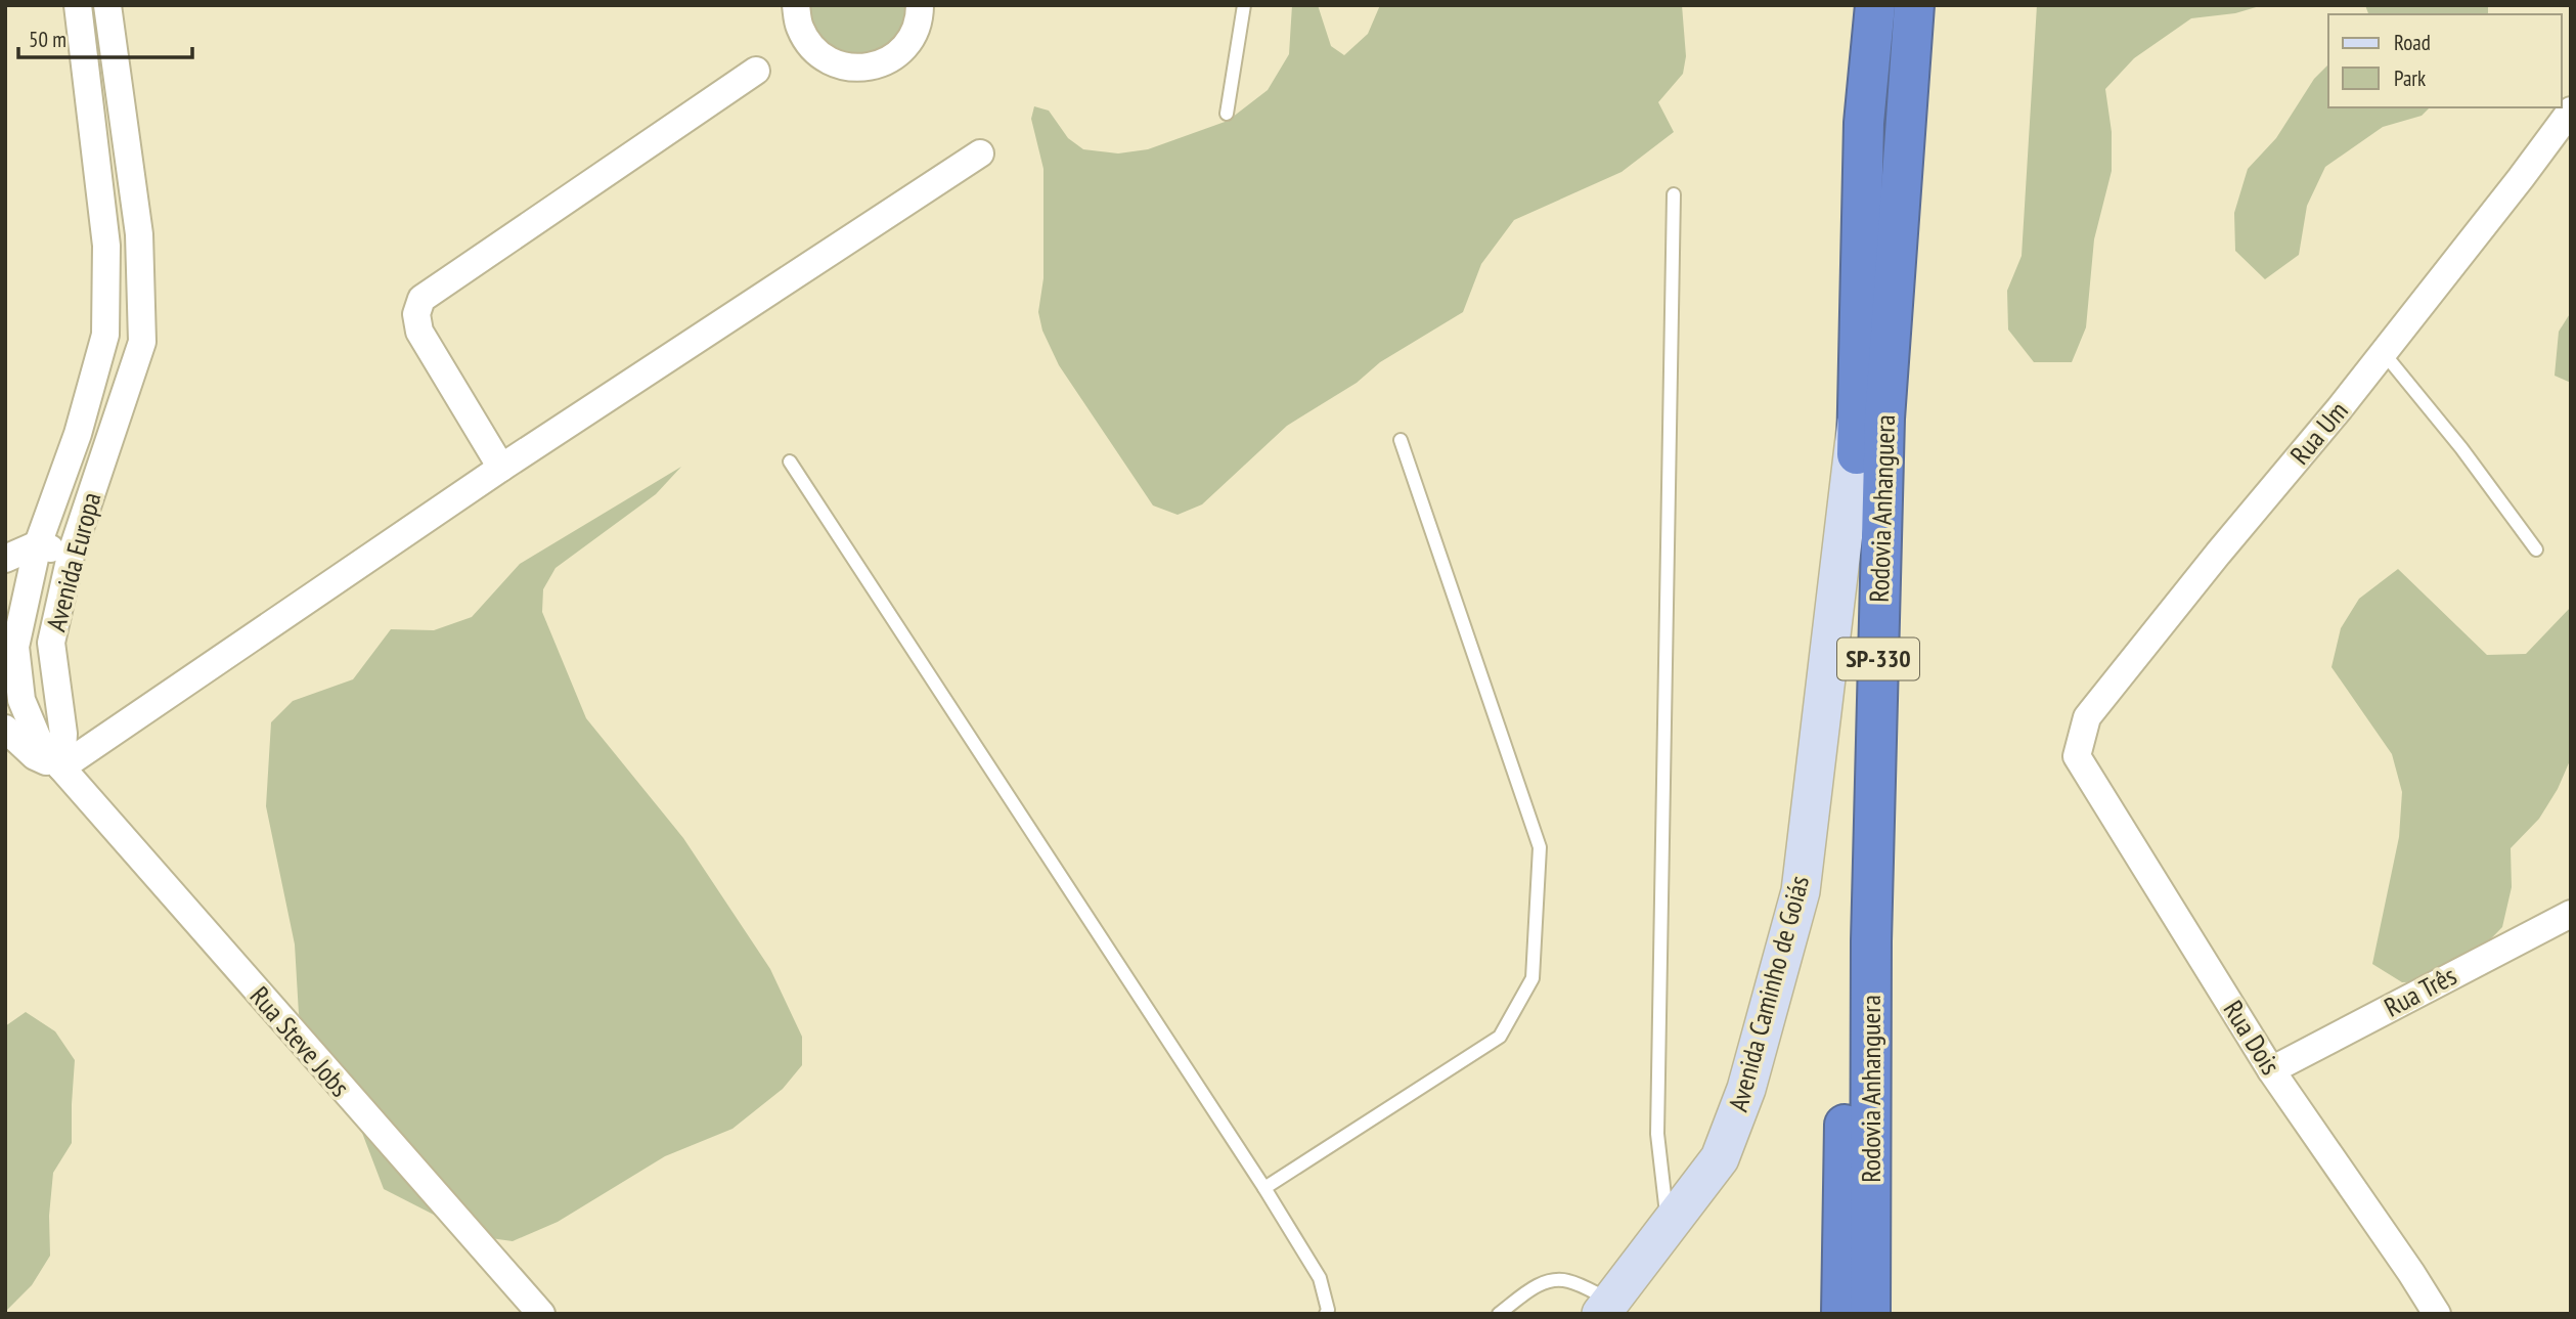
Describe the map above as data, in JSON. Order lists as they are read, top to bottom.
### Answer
{
  "streets": {
    "highway": ["Rodovia Anhanguera", "SP-330"],
    "main road": ["Avenida Caminho de Goiás"],
    "street": [
      "Rua Um",
      "Avenida Europa",
      "Rua Três",
      "Rua Dois",
      "Rua Steve Jobs"
    ]
  },
  "crossings": [
    ["Rua Um", "Rua Dois"],
    ["Rodovia Anhanguera", "Avenida Caminho de Goiás"],
    ["Avenida Europa", "Rua Steve Jobs"],
    ["Rua Três", "Rua Dois"]
  ],
  "legend": ["Road", "Park"],
  "scale_bar": "50 m"
}
